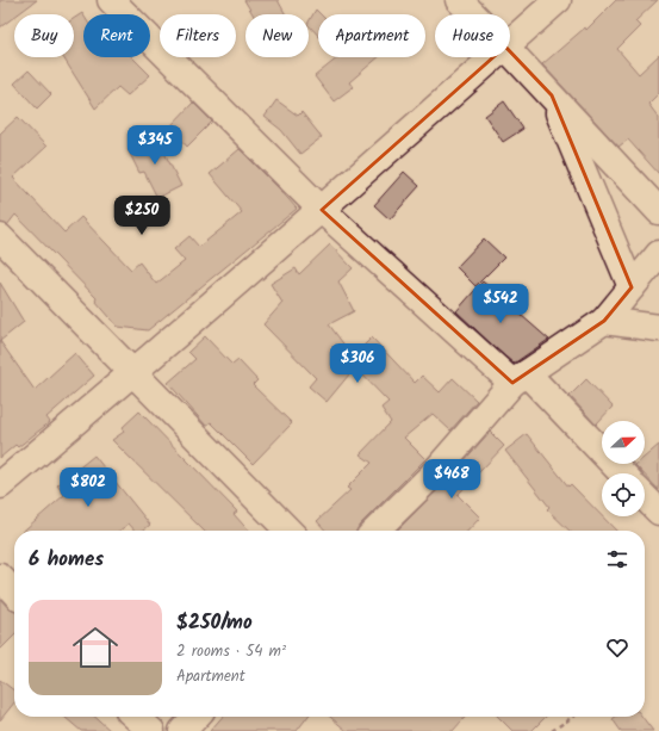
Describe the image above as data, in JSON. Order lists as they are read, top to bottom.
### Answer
{
  "north": "right",
  "page": {
    "chip": [
      "Buy",
      "Rent",
      "Filters",
      "New",
      "Apartment",
      "House"
    ],
    "price": [
      "$345",
      "$250",
      "$542",
      "$306",
      "$468",
      "$802"
    ],
    "heading": "6 homes",
    "list": [
      {
        "name": "$250/mo",
        "note": "2 rooms · 54 m² · Apartment"
      }
    ]
  }
}
